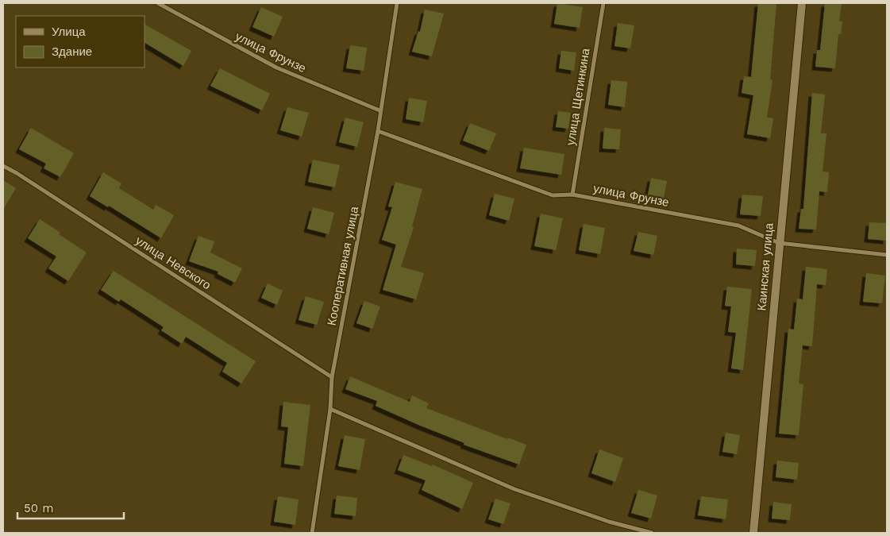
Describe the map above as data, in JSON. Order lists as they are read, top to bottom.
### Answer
{
  "streets": {
    "main road": ["Каинская улица"],
    "street": [
      "улица Фрунзе",
      "улица Щетинкина",
      "улица Невского",
      "Кооперативная улица"
    ]
  },
  "crossings": [
    ["улица Фрунзе", "улица Щетинкина"],
    ["улица Фрунзе", "Кооперативная улица"],
    ["улица Фрунзе", "Каинская улица"],
    ["улица Невского", "Кооперативная улица"]
  ],
  "legend": ["Улица", "Здание"],
  "scale_bar": "50 m"
}
